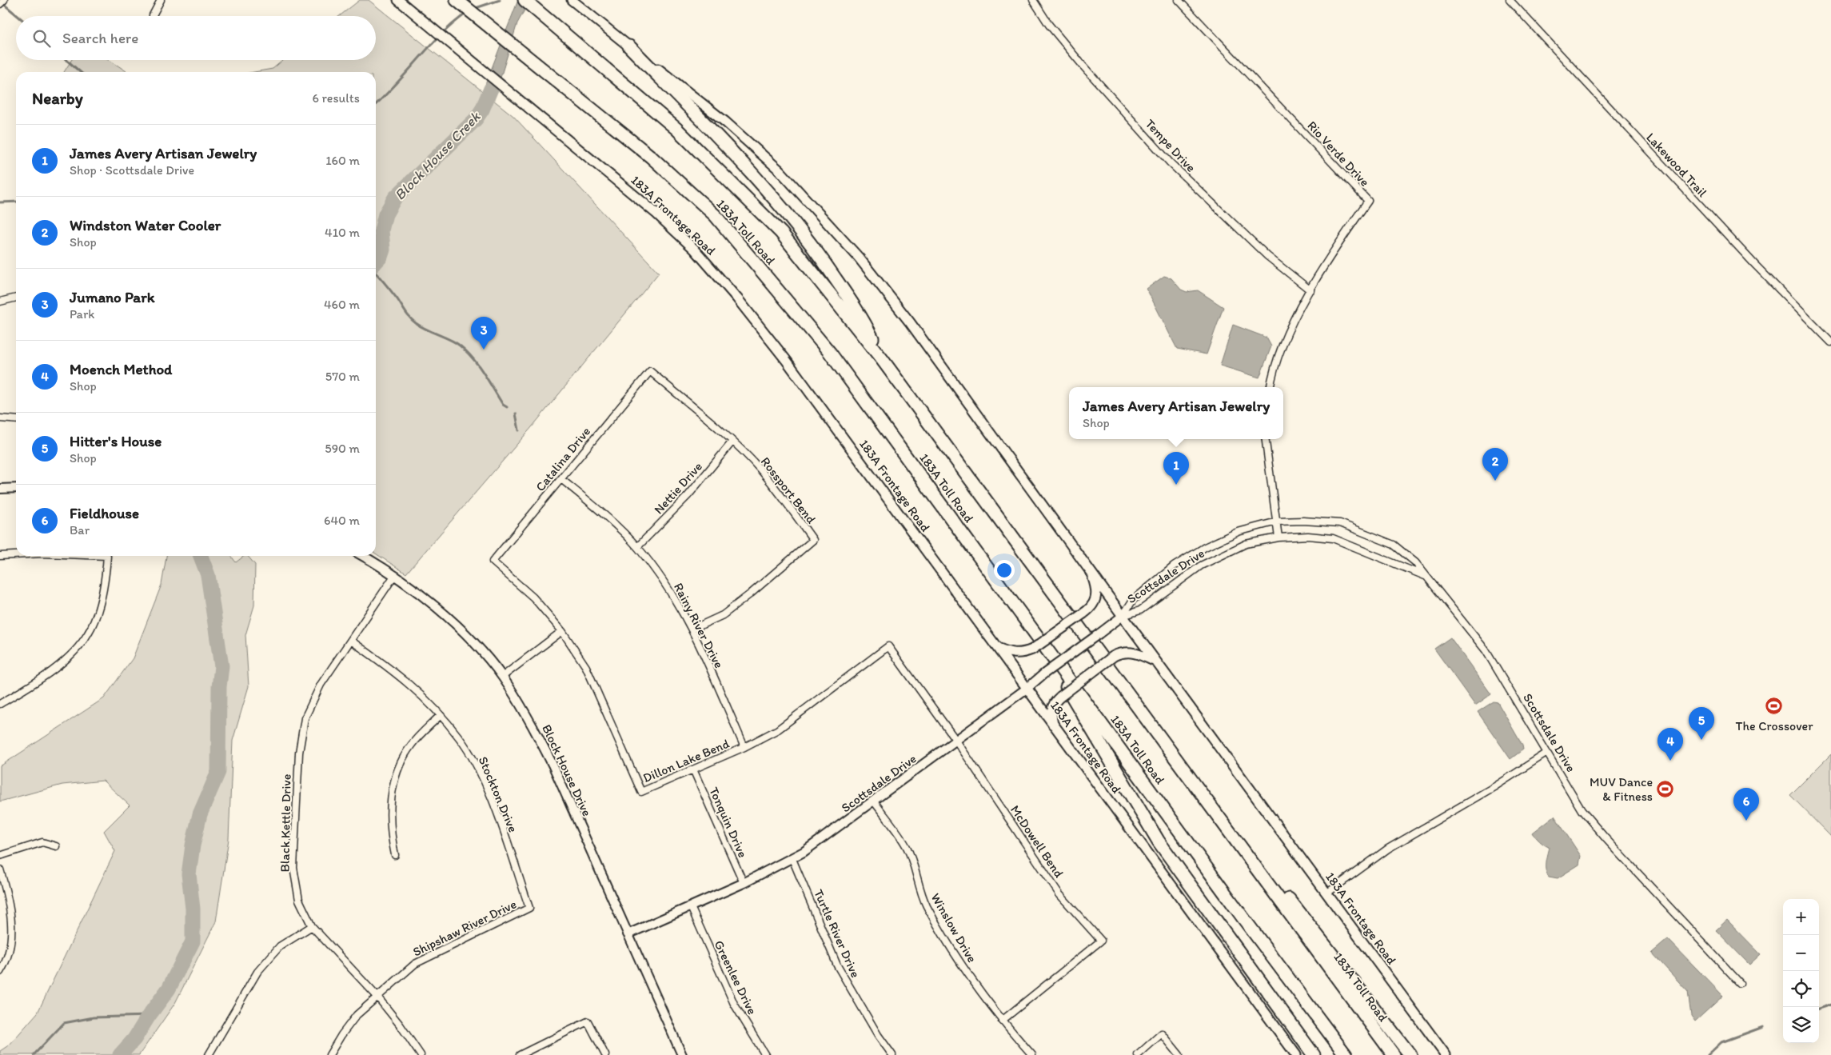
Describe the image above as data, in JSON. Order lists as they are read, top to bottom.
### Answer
{
  "streets": {
    "highway": ["183A Toll Road"],
    "main road": ["183A Frontage Road"],
    "street": [
      "Tempe Drive",
      "Rio Verde Drive",
      "Lakewood Trail",
      "Catalina Drive",
      "Nettie Drive",
      "Rossport Bend",
      "Scottsdale Drive",
      "Rainy River Drive",
      "Dillon Lake Bend",
      "Block House Drive",
      "Stockton Drive",
      "Tonquin Drive",
      "Black Kettle Drive",
      "McDowell Bend",
      "Shipshaw River Drive",
      "Winslow Drive",
      "Turtle River Drive",
      "Greenlee Drive"
    ]
  },
  "crossings": [
    ["Tempe Drive", "Rio Verde Drive"],
    ["183A Frontage Road", "Scottsdale Drive"],
    ["Catalina Drive", "Rossport Bend"],
    ["Catalina Drive", "Rainy River Drive"],
    ["Catalina Drive", "Dillon Lake Bend"],
    ["Nettie Drive", "Rossport Bend"],
    ["Nettie Drive", "Rainy River Drive"],
    ["Rossport Bend", "Rainy River Drive"],
    ["Scottsdale Drive", "Block House Drive"],
    ["Scottsdale Drive", "Tonquin Drive"],
    ["Scottsdale Drive", "McDowell Bend"],
    ["Scottsdale Drive", "Winslow Drive"],
    ["Scottsdale Drive", "Turtle River Drive"],
    ["Scottsdale Drive", "Greenlee Drive"],
    ["Rainy River Drive", "Dillon Lake Bend"],
    ["Dillon Lake Bend", "Tonquin Drive"],
    ["Dillon Lake Bend", "McDowell Bend"],
    ["Block House Drive", "Black Kettle Drive"],
    ["Stockton Drive", "Black Kettle Drive"],
    ["Stockton Drive", "Shipshaw River Drive"],
    ["Black Kettle Drive", "Shipshaw River Drive"],
    ["McDowell Bend", "Winslow Drive"]
  ],
  "water": ["Block House Creek"],
  "places": {
    "sports": ["The Crossover", "MUV Dance & Fitness"]
  },
  "page": {
    "search": "Search here",
    "heading": ["Nearby", "6 results"],
    "list": [
      {
        "mark": "1",
        "name": "James Avery Artisan Jewelry",
        "note": "Shop · Scottsdale Drive",
        "value": "160 m"
      },
      {
        "mark": "2",
        "name": "Windston Water Cooler",
        "note": "Shop",
        "value": "410 m"
      },
      {
        "mark": "3",
        "name": "Jumano Park",
        "note": "Park",
        "value": "460 m"
      },
      {
        "mark": "4",
        "name": "Moench Method",
        "note": "Shop",
        "value": "570 m"
      },
      {
        "mark": "5",
        "name": "Hitter's House",
        "note": "Shop",
        "value": "590 m"
      },
      {
        "mark": "6",
        "name": "Fieldhouse",
        "note": "Bar",
        "value": "640 m"
      }
    ],
    "pins": [
      "3",
      "2",
      "1",
      "5",
      "4",
      "6"
    ],
    "popup": ["James Avery Artisan Jewelry", "Shop"],
    "map_buttons": ["+", "−"]
  }
}
